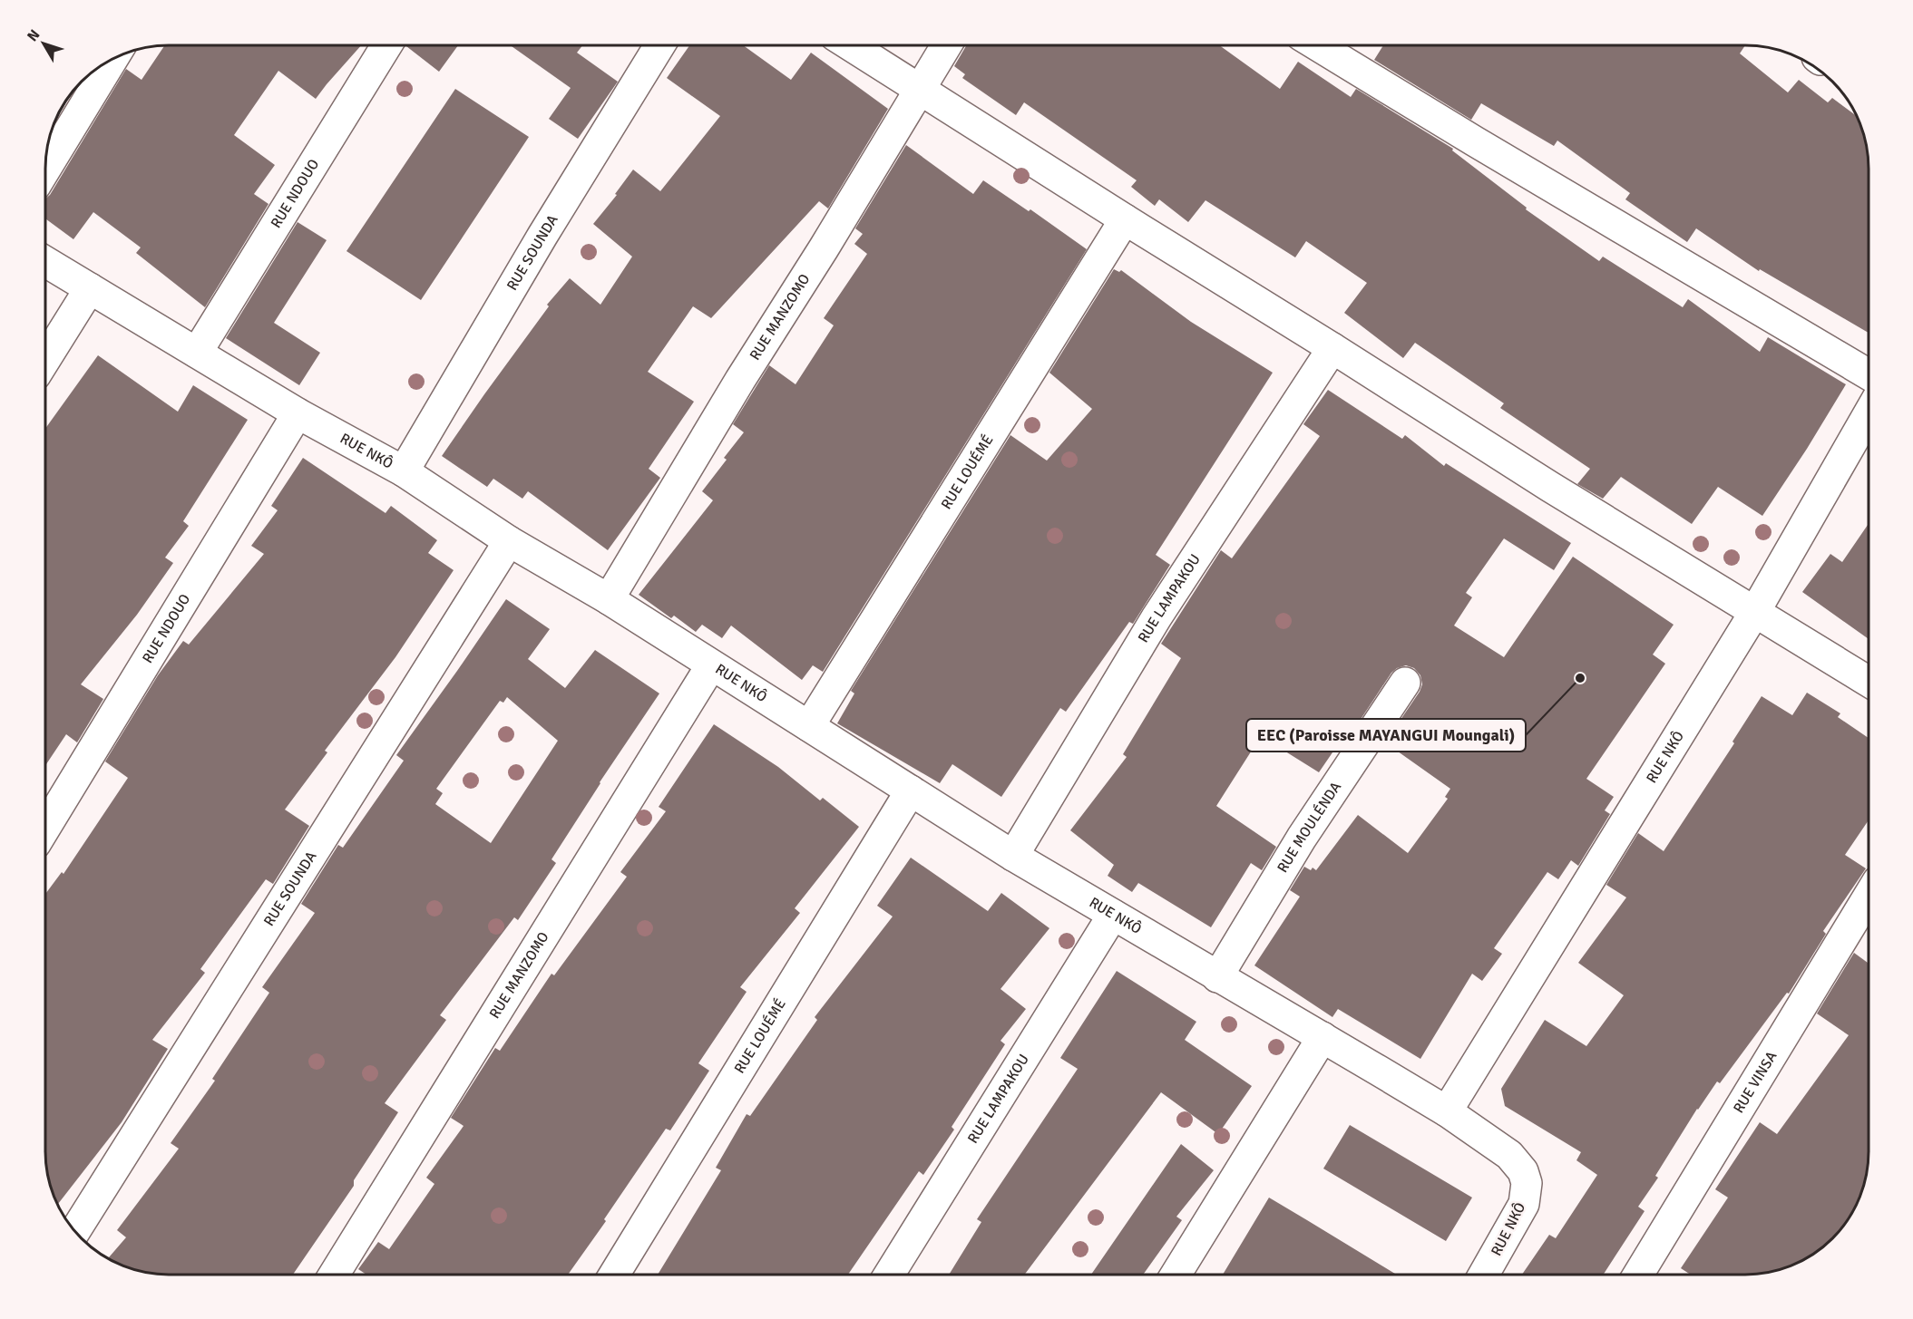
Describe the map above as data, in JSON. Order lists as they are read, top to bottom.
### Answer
{
  "streets": {
    "street": [
      "RUE NDOUO",
      "RUE SOUNDA",
      "RUE MANZOMO",
      "RUE NKÔ",
      "RUE LOUÉMÉ",
      "RUE LAMPAKOU",
      "RUE MOULÉNDA",
      "RUE VINSA"
    ]
  },
  "crossings": [
    ["RUE NDOUO", "RUE NKÔ"],
    ["RUE SOUNDA", "RUE NKÔ"],
    ["RUE MANZOMO", "RUE NKÔ"],
    ["RUE NKÔ", "RUE LOUÉMÉ"],
    ["RUE NKÔ", "RUE LAMPAKOU"],
    ["RUE NKÔ", "RUE MOULÉNDA"]
  ],
  "places": ["EEC (Paroisse MAYANGUI Moungali)"],
  "north": "top left"
}
